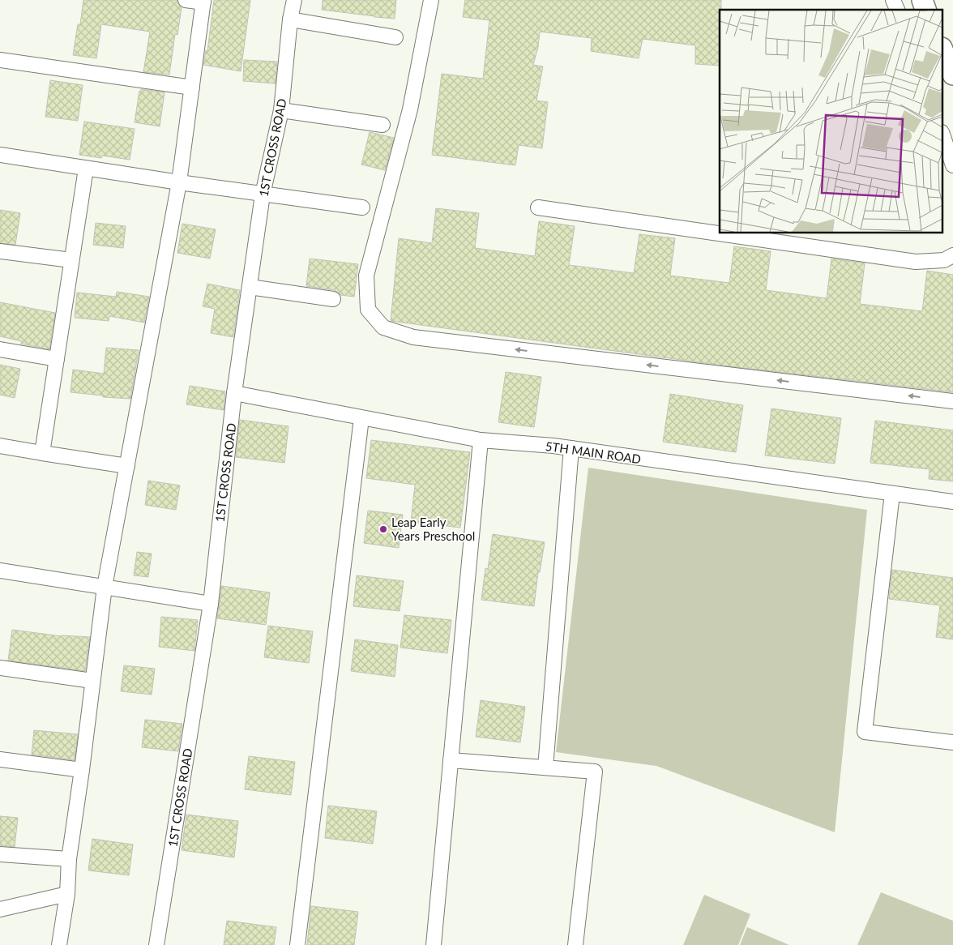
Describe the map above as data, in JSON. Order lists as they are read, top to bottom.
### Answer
{
  "streets": {
    "street": ["1ST CROSS ROAD", "5TH MAIN ROAD"]
  },
  "crossings": [
    ["1ST CROSS ROAD", "5TH MAIN ROAD"]
  ],
  "places": ["Leap Early Years Preschool"]
}
